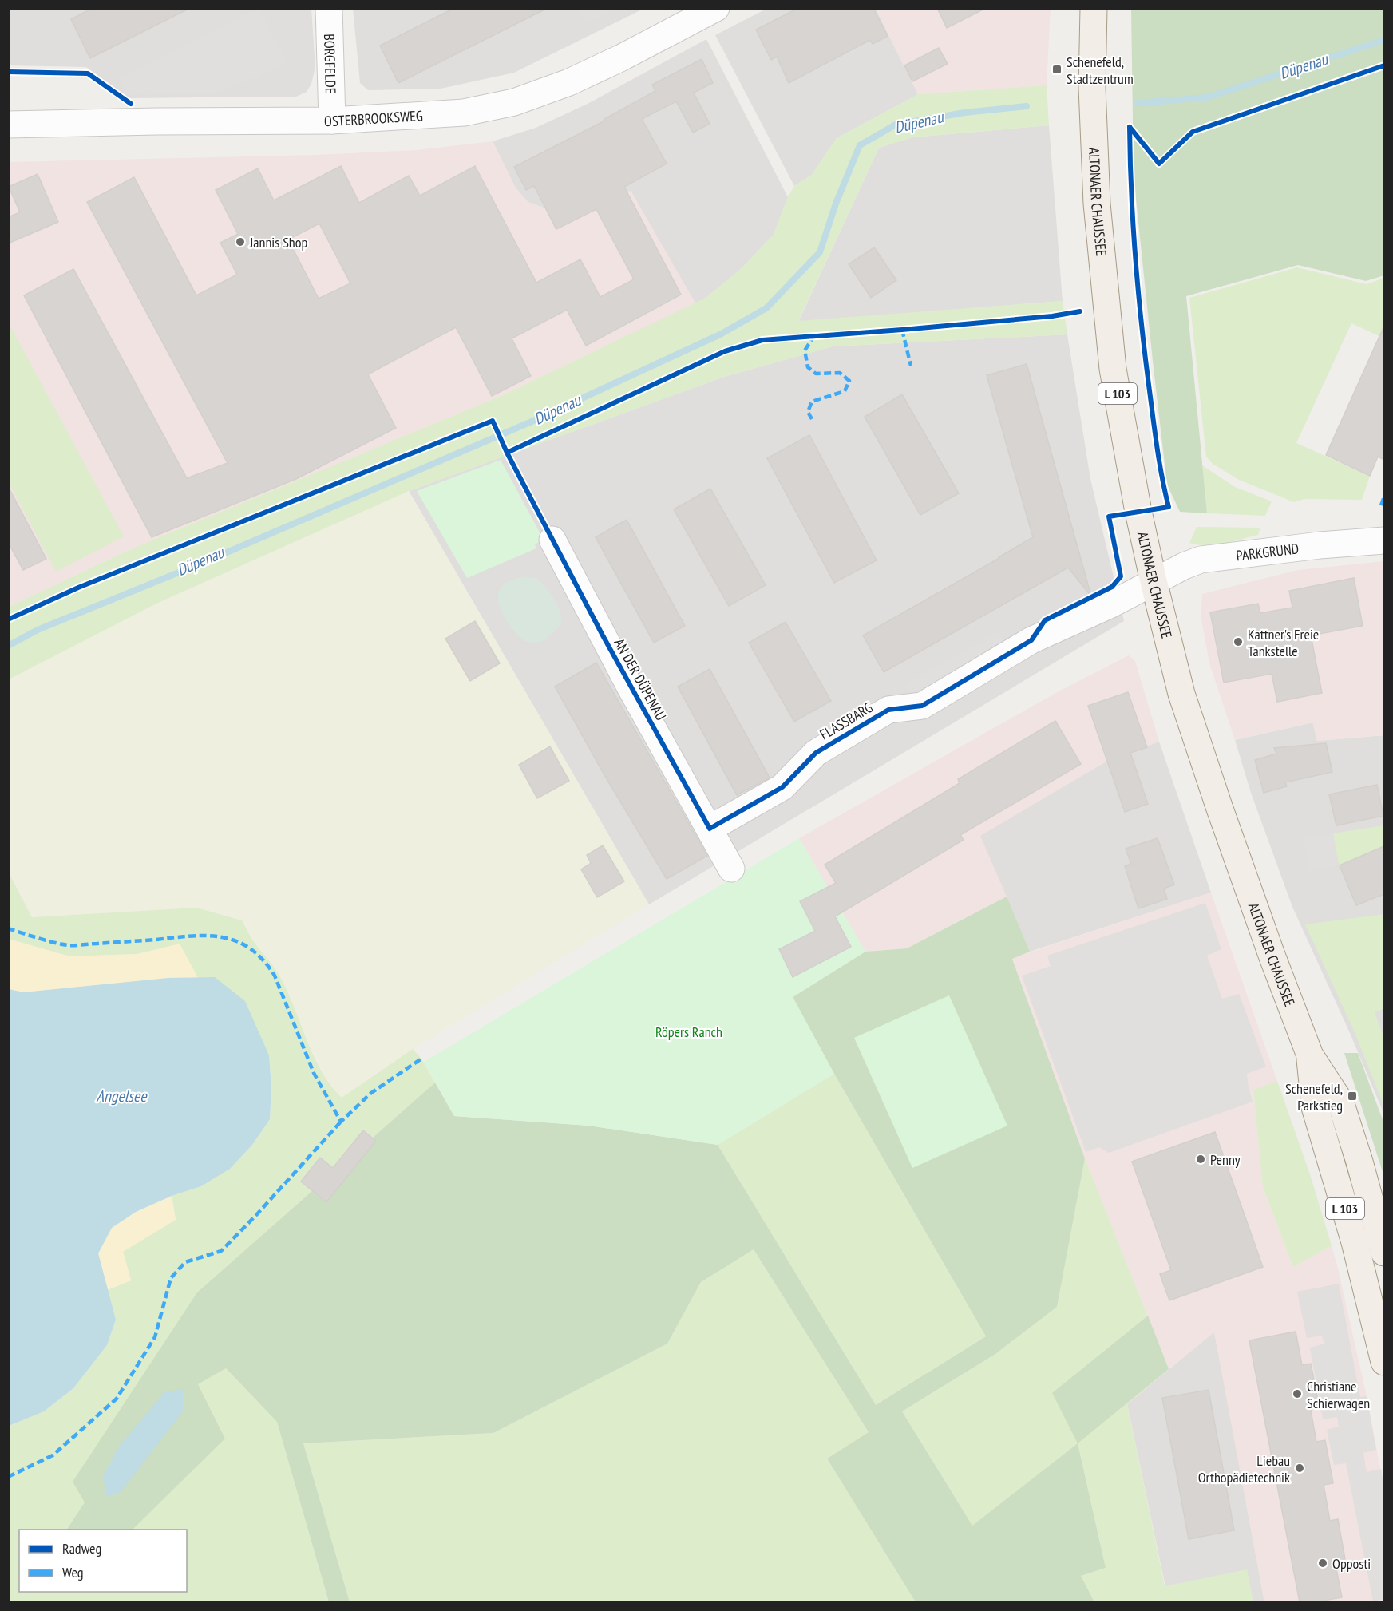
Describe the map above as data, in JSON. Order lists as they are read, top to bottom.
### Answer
{
  "streets": {
    "main road": ["ALTONAER CHAUSSEE", "L 103"],
    "street": [
      "BORGFELDE",
      "OSTERBROOKSWEG",
      "PARKGRUND",
      "AN DER DÜPENAU",
      "FLASSBARG"
    ]
  },
  "crossings": [
    ["BORGFELDE", "OSTERBROOKSWEG"],
    ["ALTONAER CHAUSSEE", "PARKGRUND"],
    ["ALTONAER CHAUSSEE", "FLASSBARG"],
    ["PARKGRUND", "FLASSBARG"],
    ["AN DER DÜPENAU", "FLASSBARG"]
  ],
  "water": ["Düpenau", "Angelsee"],
  "parks": ["Röpers Ranch"],
  "places": {
    "transit": ["Schenefeld, Stadtzentrum", "Schenefeld, Parkstieg"],
    "other": [
      "Jannis Shop",
      "Kattner's Freie Tankstelle",
      "Penny",
      "Christiane Schierwagen",
      "Liebau Orthopädietechnik",
      "Opposti"
    ]
  },
  "legend": ["Radweg", "Weg"]
}
